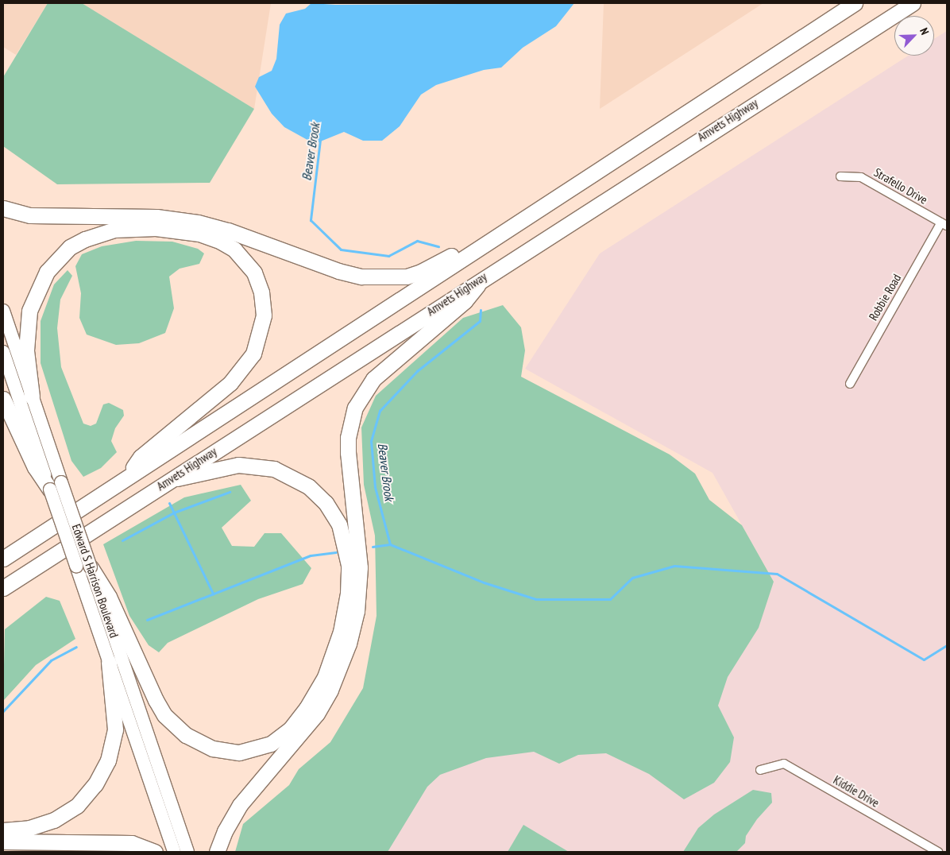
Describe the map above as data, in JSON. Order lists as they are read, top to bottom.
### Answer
{
  "streets": {
    "highway": ["Amvets Highway"],
    "main road": ["Edward S Harrison Boulevard"],
    "street": ["Strafello Drive", "Robbie Road", "Kiddie Drive"]
  },
  "crossings": [
    ["Strafello Drive", "Robbie Road"]
  ],
  "water": ["Beaver Brook"],
  "north": "top right"
}
